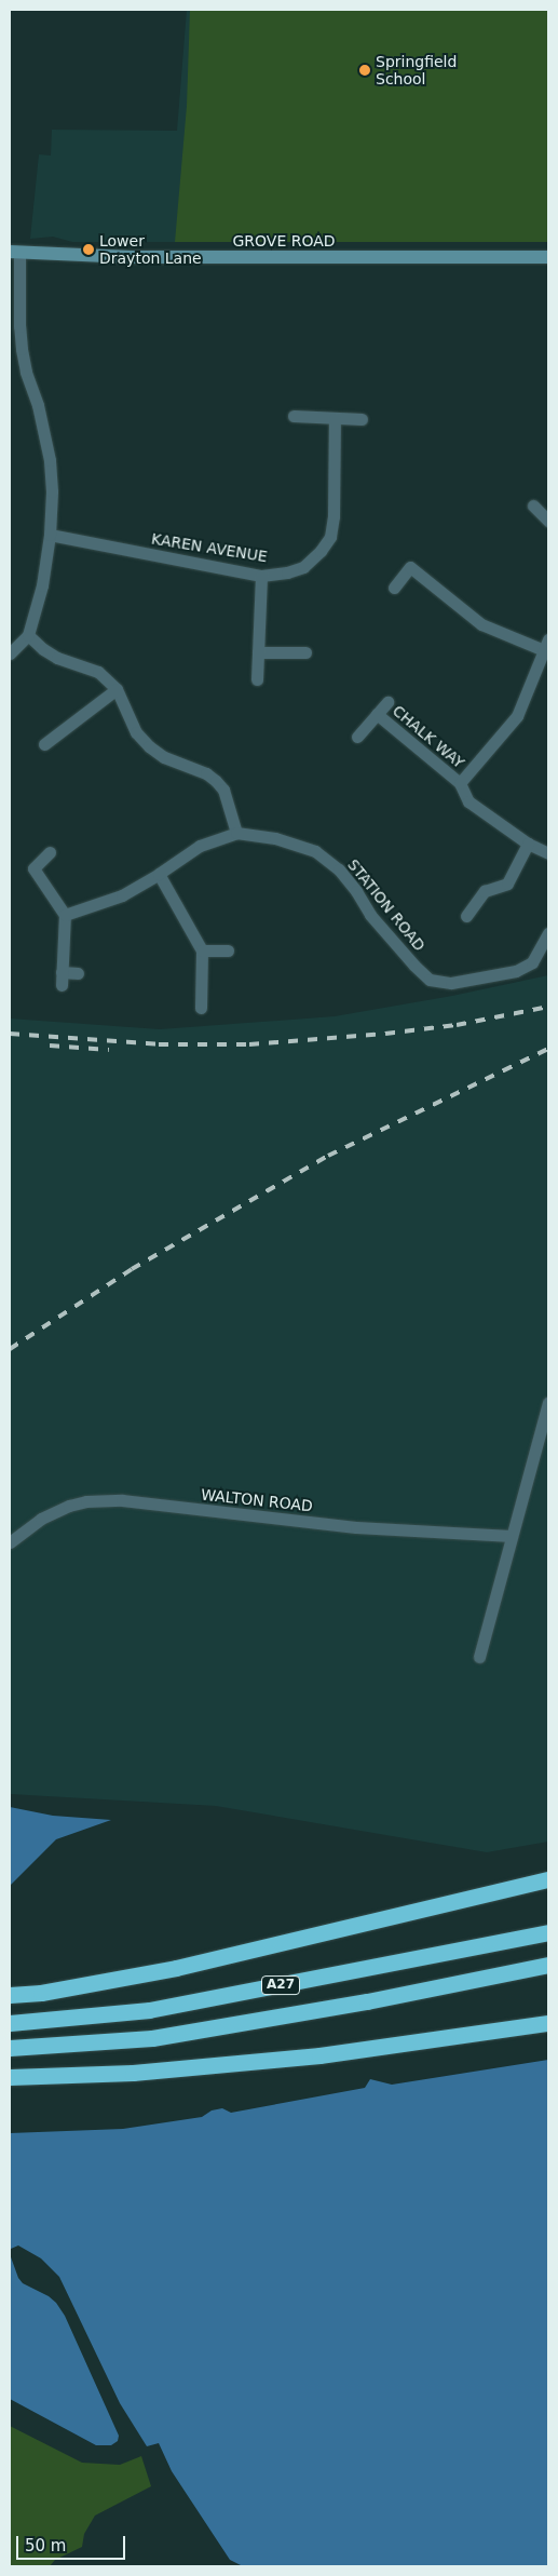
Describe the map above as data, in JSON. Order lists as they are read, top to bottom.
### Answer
{
  "streets": {
    "highway": ["A27"],
    "street": [
      "GROVE ROAD",
      "KAREN AVENUE",
      "CHALK WAY",
      "STATION ROAD",
      "WALTON ROAD"
    ]
  },
  "places": ["Springfield School", "Lower Drayton Lane"],
  "scale_bar": "50 m"
}
